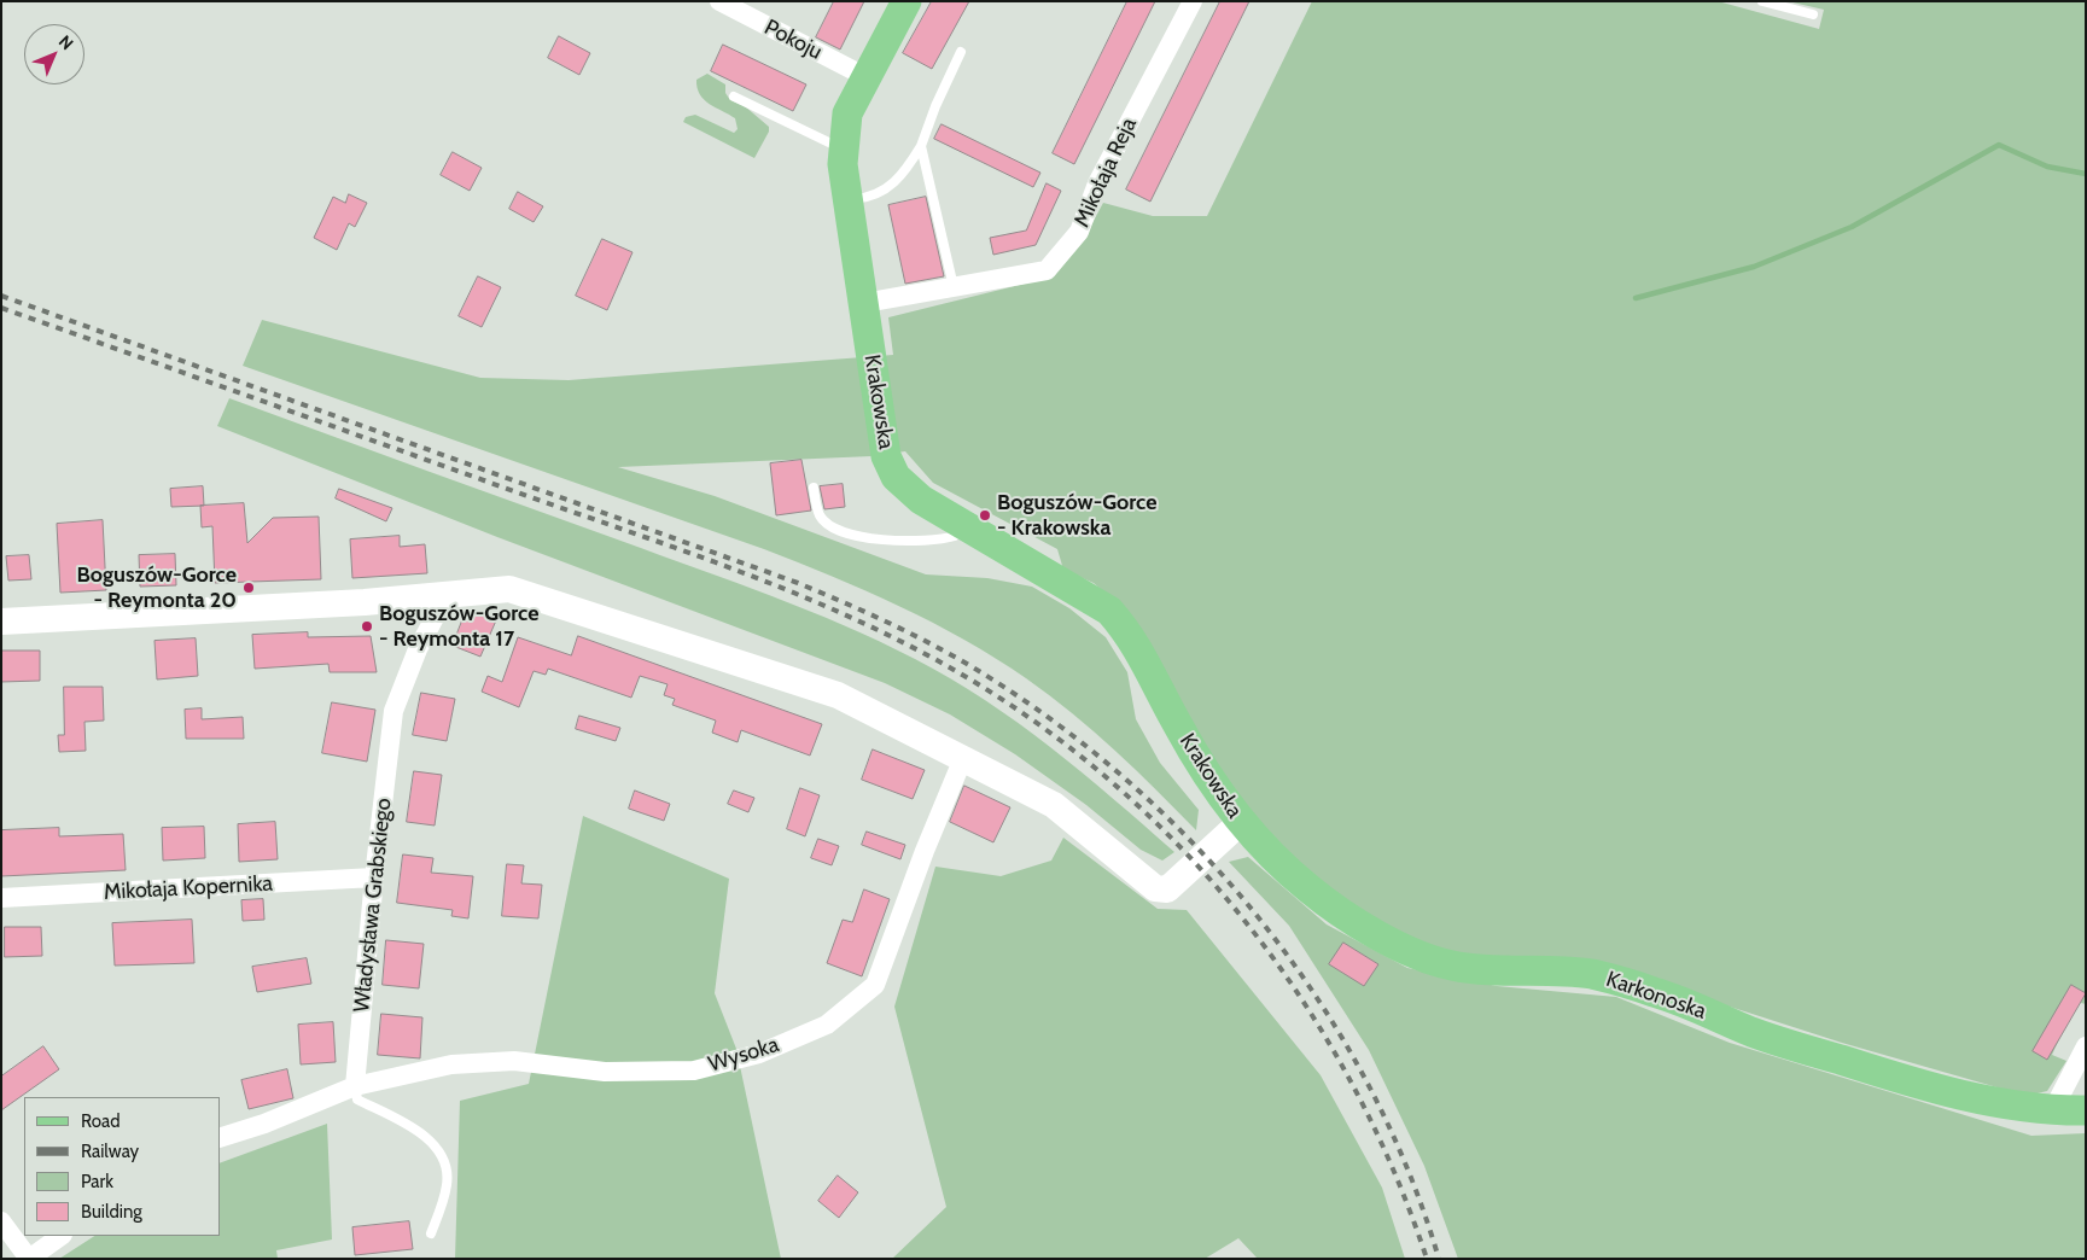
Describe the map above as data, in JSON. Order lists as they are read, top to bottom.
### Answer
{
  "streets": {
    "main road": ["Krakowska", "Karkonoska"],
    "street": [
      "Pokoju",
      "Mikołaja Reja",
      "Mikołaja Kopernika",
      "Władysława Grabskiego",
      "Wysoka"
    ]
  },
  "crossings": [
    ["Pokoju", "Krakowska"],
    ["Mikołaja Reja", "Krakowska"],
    ["Krakowska", "Karkonoska"],
    ["Mikołaja Kopernika", "Władysława Grabskiego"],
    ["Władysława Grabskiego", "Wysoka"]
  ],
  "places": ["Boguszów-Gorce - Krakowska", "Boguszów-Gorce - Reymonta 20", "Boguszów-Gorce - Reymonta 17"],
  "legend": [
    "Road",
    "Railway",
    "Park",
    "Building"
  ],
  "north": "top right"
}
